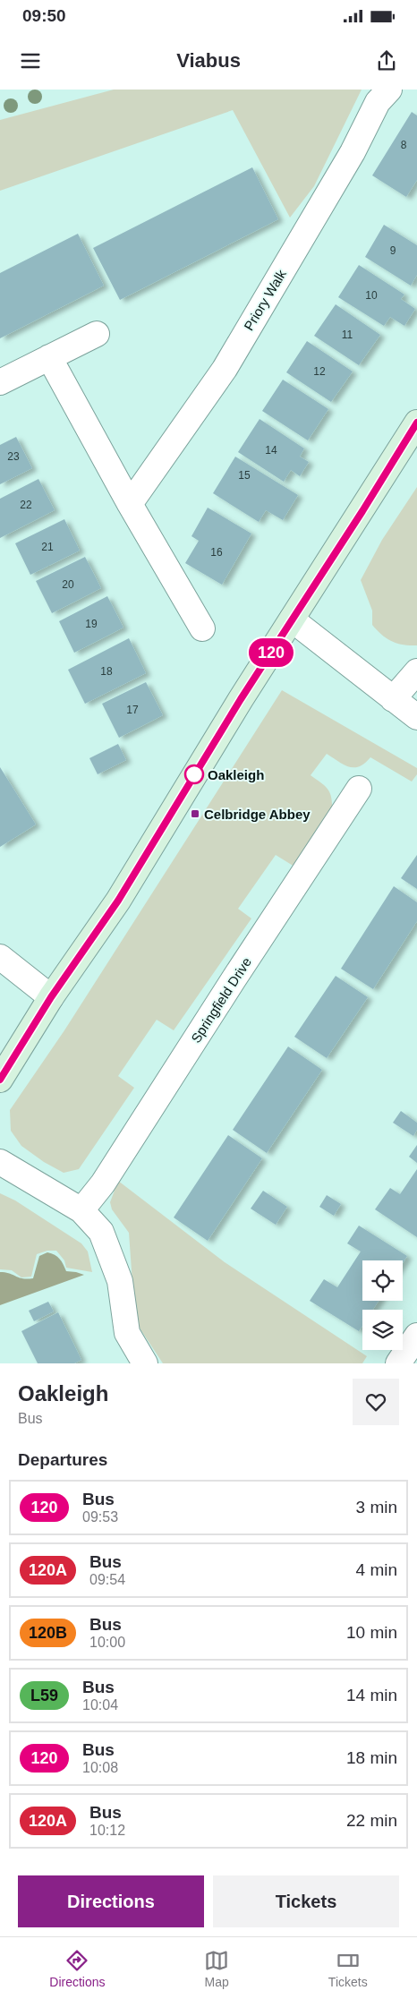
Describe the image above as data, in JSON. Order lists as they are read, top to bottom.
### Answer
{
  "streets": {
    "street": ["Priory Walk", "Springfield Drive"]
  },
  "places": {
    "other": ["Oakleigh"],
    "transit": ["Celbridge Abbey"]
  },
  "lines": ["bus line 120"],
  "house_numbers": [
    "8",
    "9",
    "10",
    "11",
    "12",
    "14",
    "23",
    "15",
    "22",
    "21",
    "16",
    "20",
    "19",
    "18",
    "17"
  ],
  "page": {
    "status": "09:50",
    "header": "Viabus",
    "on_map": "120",
    "heading": [
      ["Oakleigh", "Bus"],
      "Departures"
    ],
    "list": [
      {
        "mark": "120",
        "name": "Bus",
        "note": "09:53",
        "value": "3 min"
      },
      {
        "mark": "120A",
        "name": "Bus",
        "note": "09:54",
        "value": "4 min"
      },
      {
        "mark": "120B",
        "name": "Bus",
        "note": "10:00",
        "value": "10 min"
      },
      {
        "mark": "L59",
        "name": "Bus",
        "note": "10:04",
        "value": "14 min"
      },
      {
        "mark": "120",
        "name": "Bus",
        "note": "10:08",
        "value": "18 min"
      },
      {
        "mark": "120A",
        "name": "Bus",
        "note": "10:12",
        "value": "22 min"
      }
    ],
    "buttons": ["Directions", "Tickets"],
    "tabs": ["Directions", "Map", "Tickets"]
  }
}
